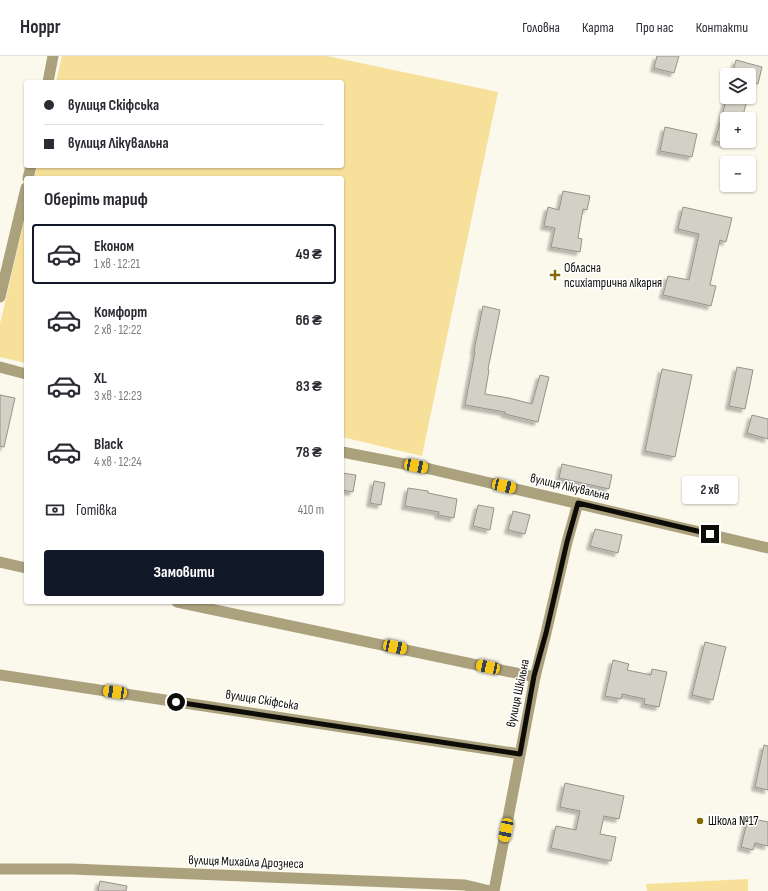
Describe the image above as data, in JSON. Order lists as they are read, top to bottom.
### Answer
{
  "streets": {
    "street": [
      "вулиця Лікувальна",
      "вулиця Шкільна",
      "вулиця Скіфська",
      "вулиця Михайла Дрознеса"
    ]
  },
  "crossings": [
    ["вулиця Лікувальна", "вулиця Шкільна"],
    ["вулиця Шкільна", "вулиця Скіфська"]
  ],
  "places": {
    "health": ["Обласна психіатрична лікарня"],
    "other": ["Школа №17"]
  },
  "page": {
    "header": "Hoppr",
    "nav": [
      "Головна",
      "Карта",
      "Про нас",
      "Контакти"
    ],
    "map_buttons": ["+", "−"],
    "banner": ["вулиця Скіфська", "вулиця Лікувальна"],
    "heading": "Оберіть тариф",
    "list": [
      {
        "name": "Економ",
        "note": "1 хв · 12:21",
        "value": "49 ₴"
      },
      {
        "name": "Комфорт",
        "note": "2 хв · 12:22",
        "value": "66 ₴"
      },
      {
        "name": "XL",
        "note": "3 хв · 12:23",
        "value": "83 ₴"
      },
      {
        "name": "Black",
        "note": "4 хв · 12:24",
        "value": "78 ₴"
      }
    ],
    "bubble": "2 хв",
    "pay": ["Готівка", "410 m"],
    "buttons": "Замовити"
  }
}
